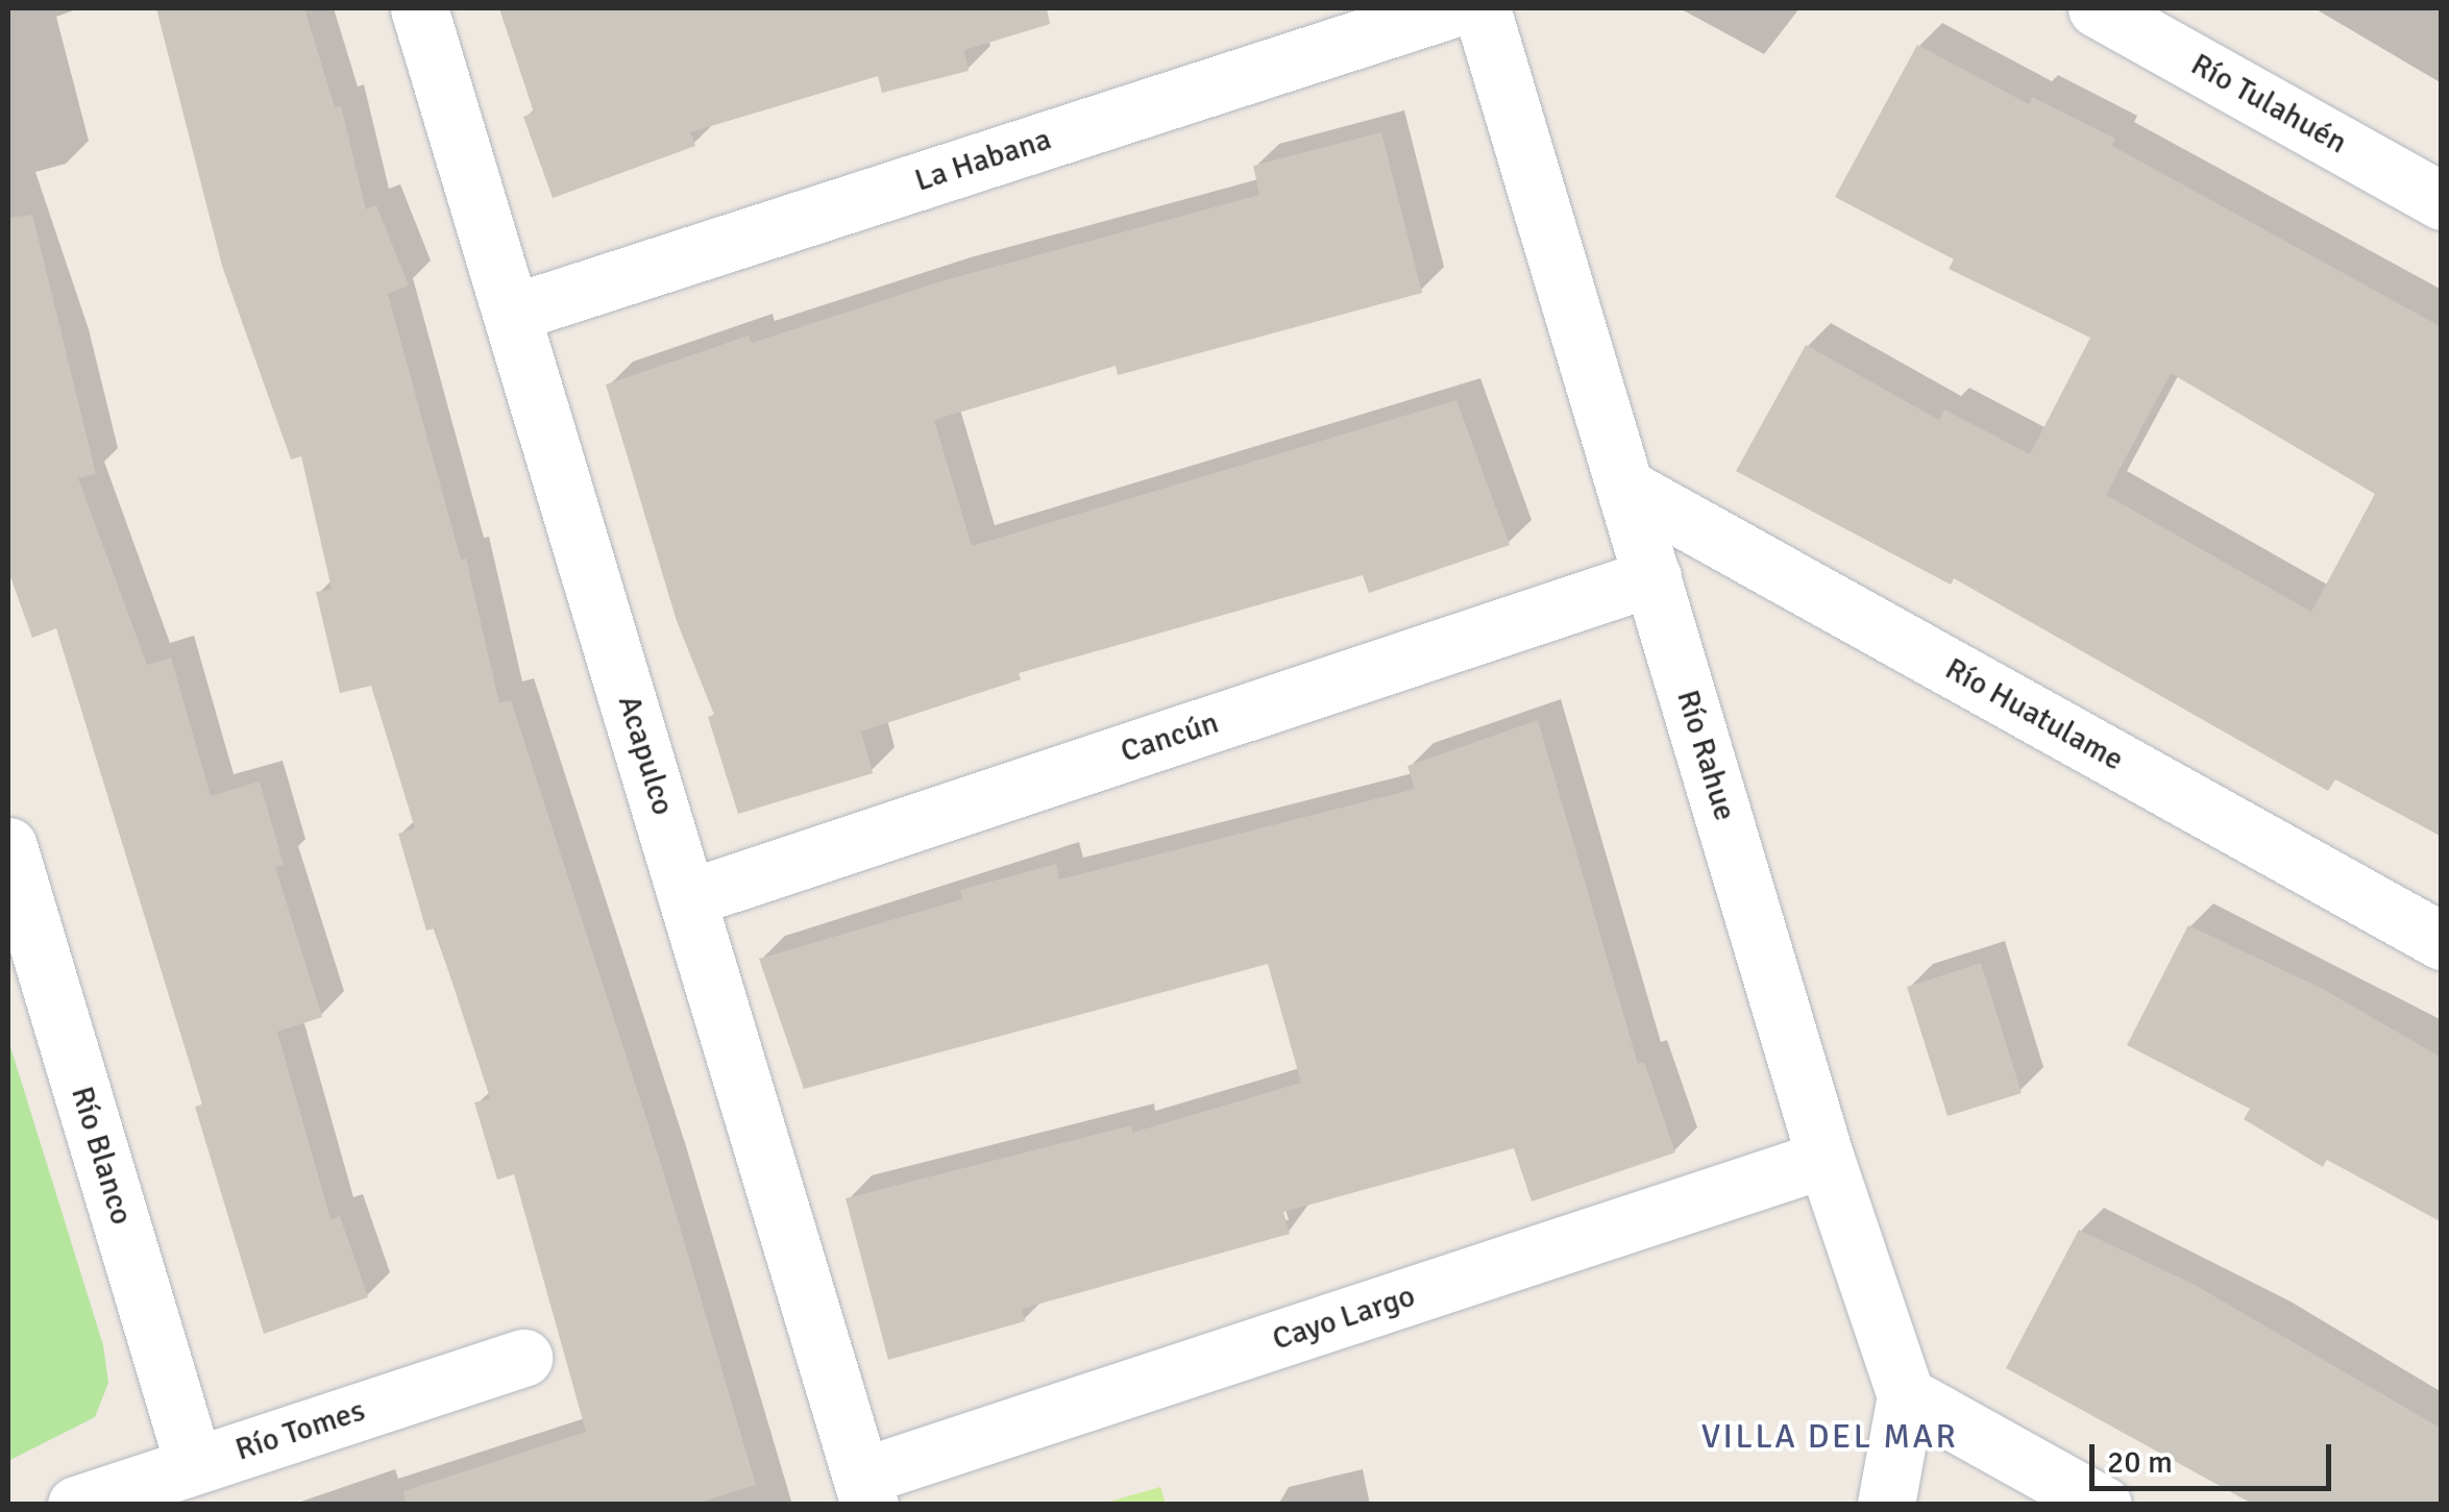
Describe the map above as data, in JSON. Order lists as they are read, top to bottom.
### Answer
{
  "streets": {
    "street": [
      "Río Tulahuén",
      "La Habana",
      "Río Huatulame",
      "Cancún",
      "Acapulco",
      "Río Rahue",
      "Río Blanco",
      "Cayo Largo",
      "Río Tomes"
    ]
  },
  "crossings": [
    ["La Habana", "Acapulco"],
    ["Río Huatulame", "Río Rahue"],
    ["Cancún", "Acapulco"],
    ["Cancún", "Río Rahue"],
    ["Acapulco", "Cayo Largo"],
    ["Río Rahue", "Cayo Largo"],
    ["Río Blanco", "Río Tomes"]
  ],
  "districts": ["VILLA DEL MAR"],
  "scale_bar": "20 m"
}
